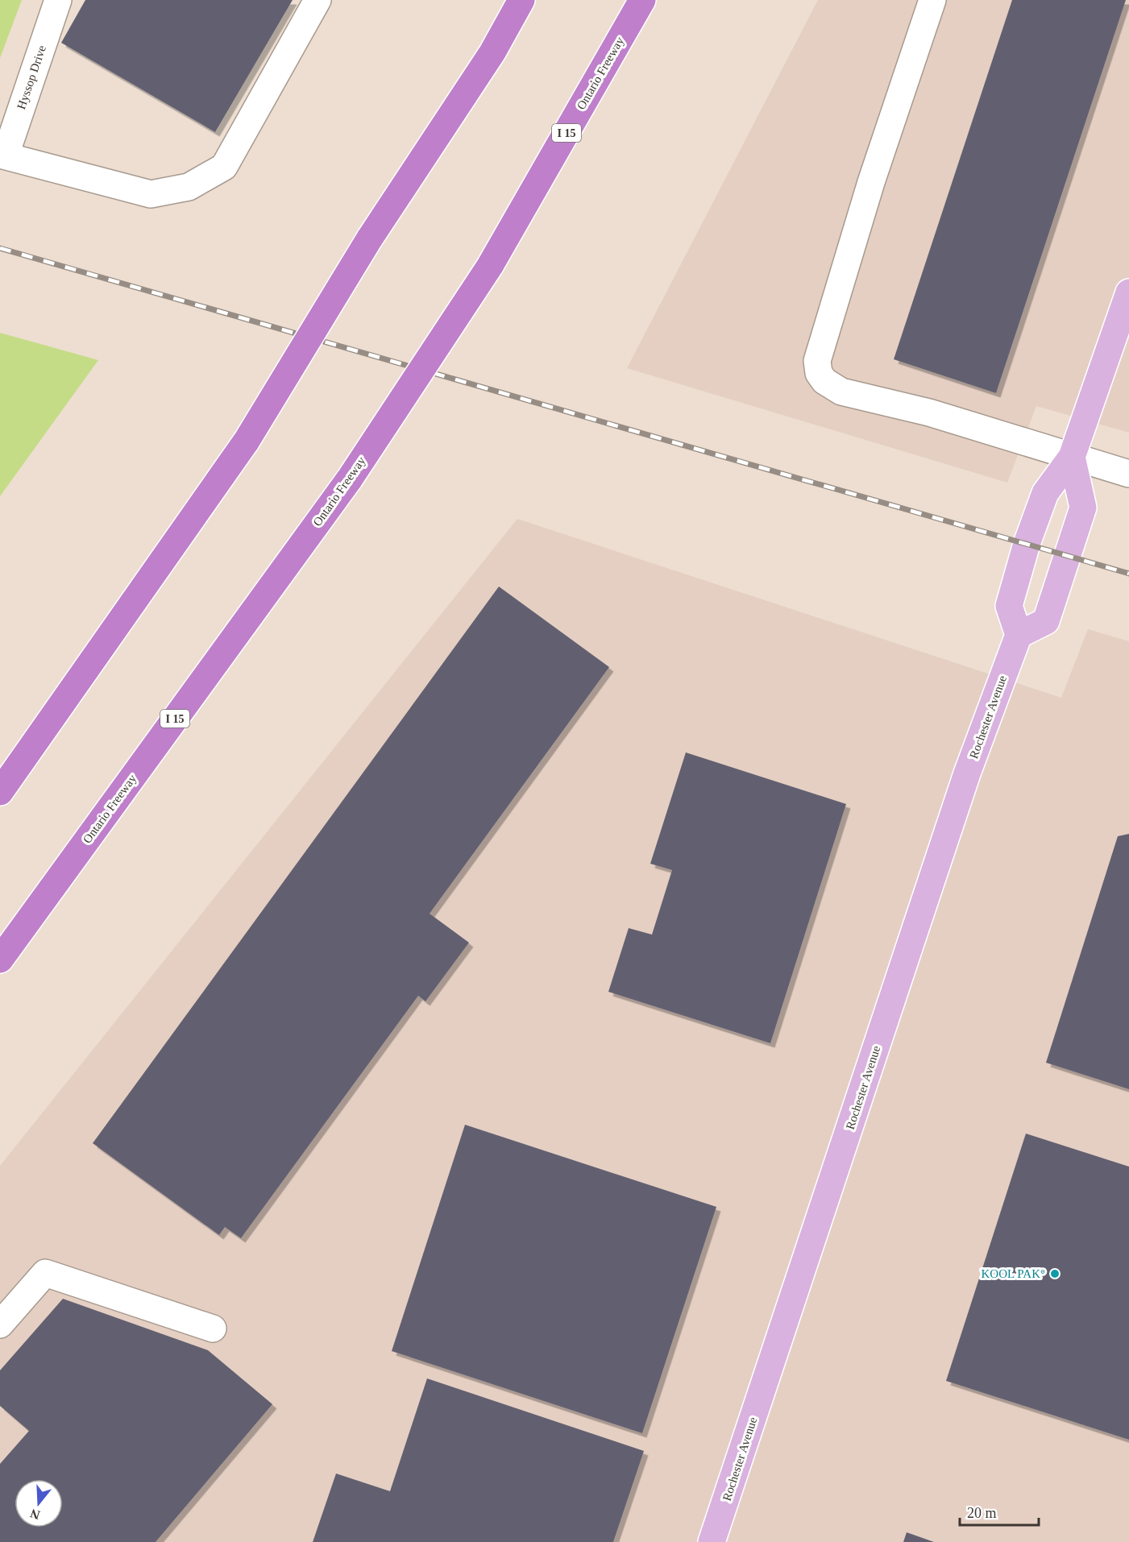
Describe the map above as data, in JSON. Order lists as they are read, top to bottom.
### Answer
{
  "streets": {
    "highway": ["Ontario Freeway", "I 15"],
    "main road": ["Rochester Avenue"],
    "street": ["Hyssop Drive"]
  },
  "places": ["KOOL PAK°"],
  "scale_bar": "20 m",
  "north": "bottom"
}
